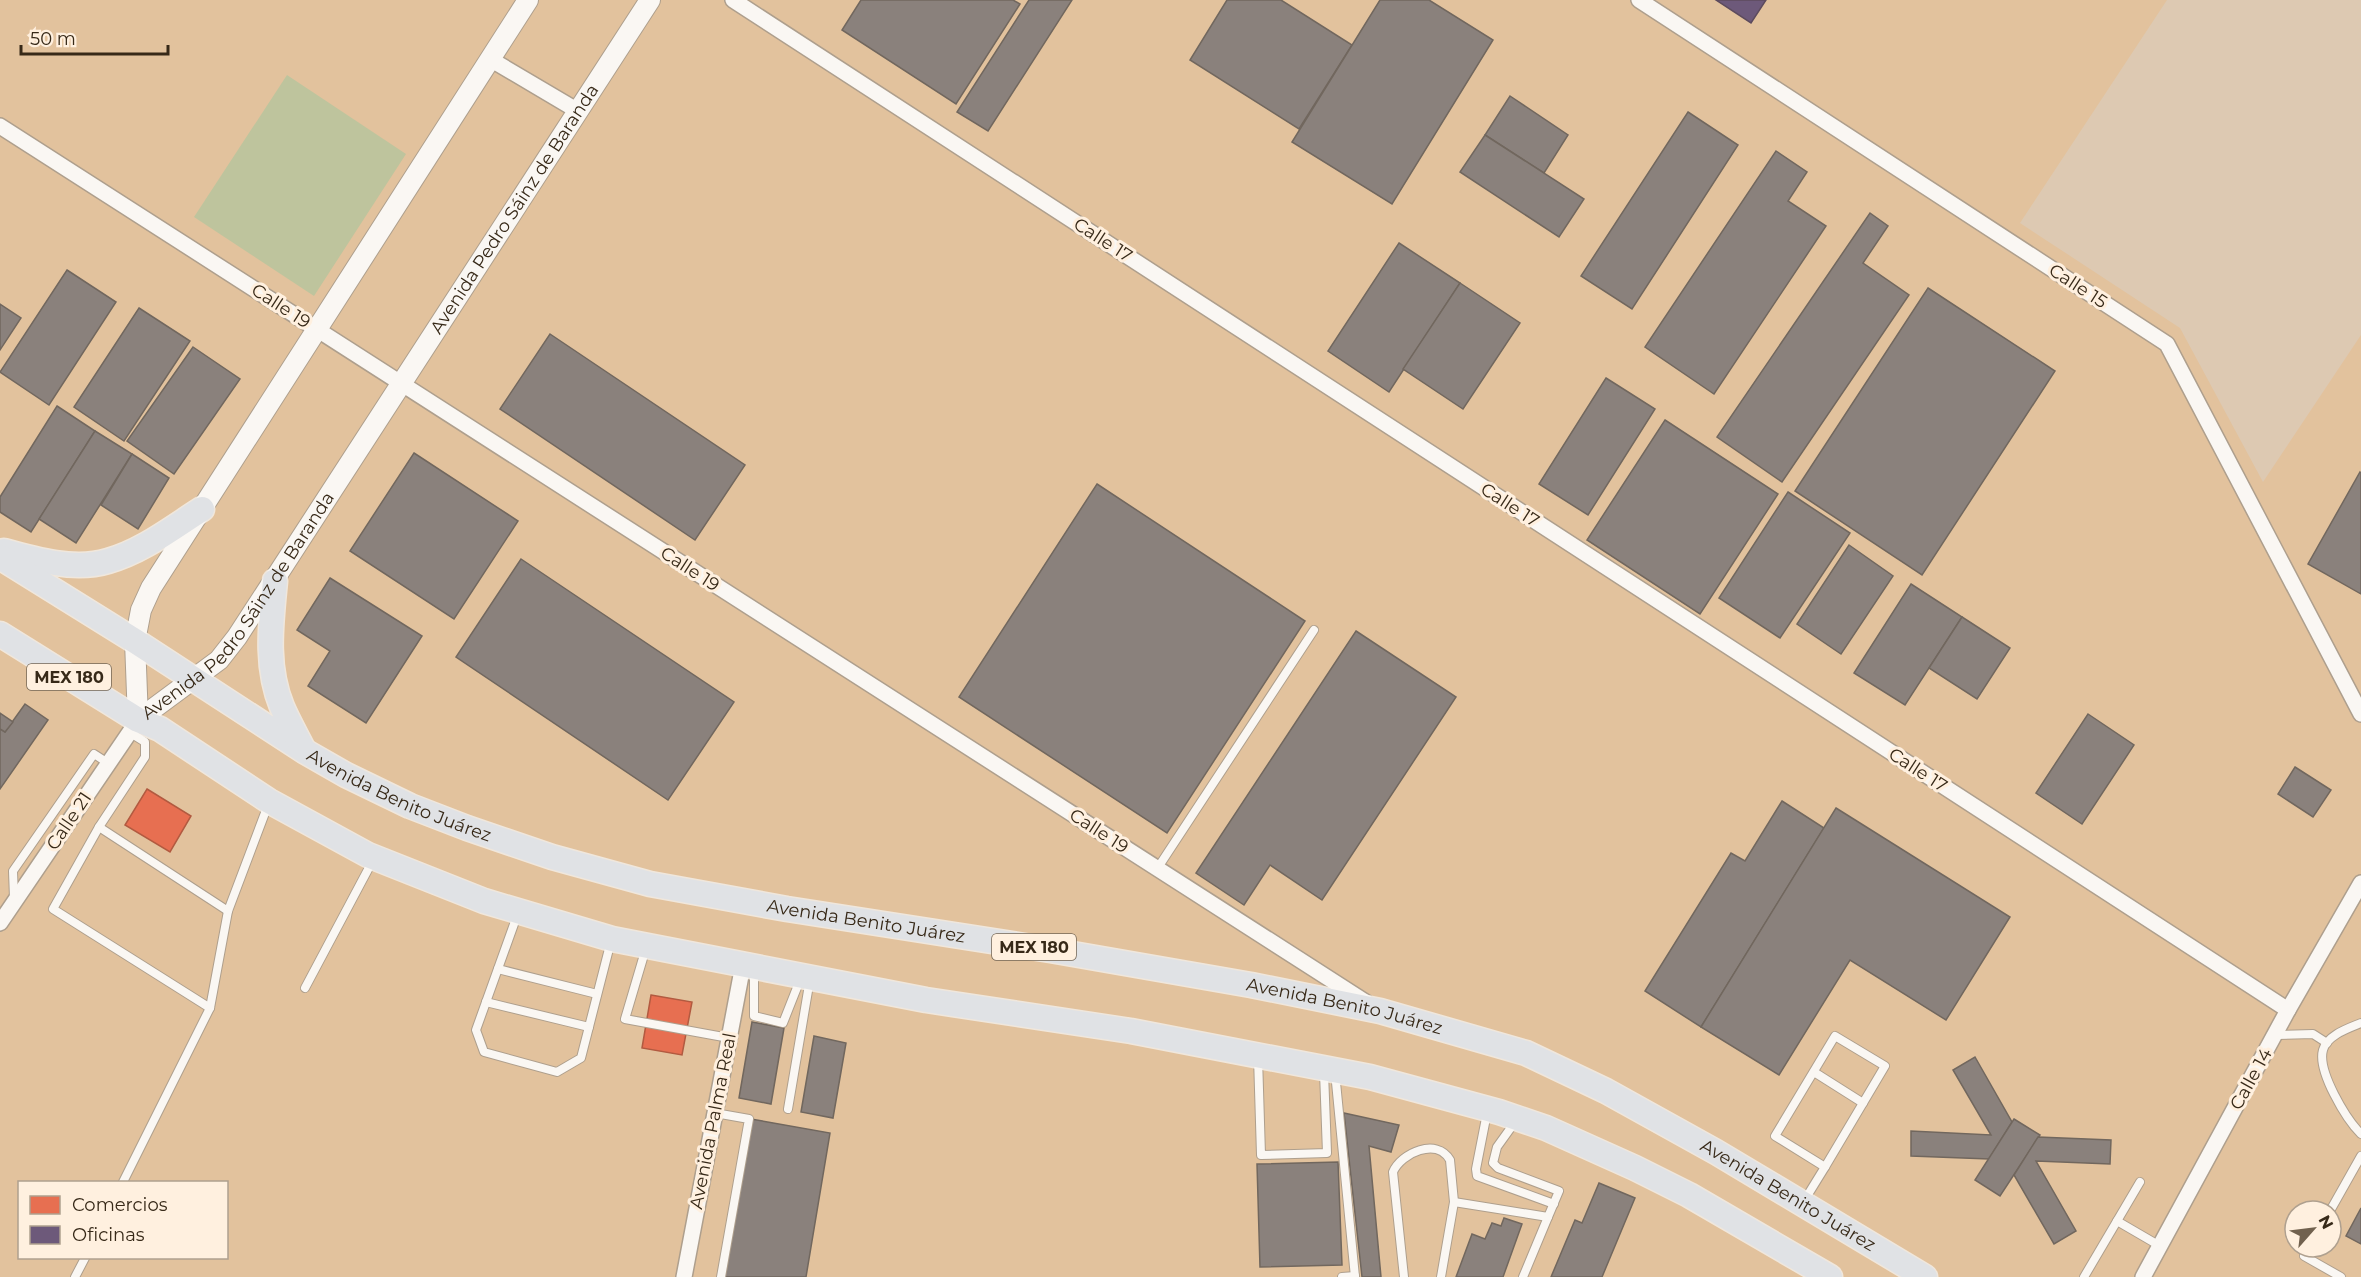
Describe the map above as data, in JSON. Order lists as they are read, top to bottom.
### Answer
{
  "streets": {
    "main road": ["MEX 180", "Avenida Benito Juárez"],
    "street": [
      "Avenida Pedro Sáinz de Baranda",
      "Calle 17",
      "Calle 15",
      "Calle 19",
      "Calle 21",
      "Calle 14",
      "Avenida Palma Real"
    ]
  },
  "crossings": [
    ["Avenida Pedro Sáinz de Baranda", "Calle 19"],
    ["Avenida Pedro Sáinz de Baranda", "MEX 180"],
    ["Avenida Pedro Sáinz de Baranda", "Avenida Benito Juárez"],
    ["Avenida Pedro Sáinz de Baranda", "Calle 21"],
    ["Calle 17", "Calle 14"],
    ["Calle 19", "Avenida Benito Juárez"],
    ["MEX 180", "Calle 21"],
    ["MEX 180", "Avenida Palma Real"]
  ],
  "legend": ["Comercios", "Oficinas"],
  "scale_bar": "50 m",
  "north": "top right"
}
